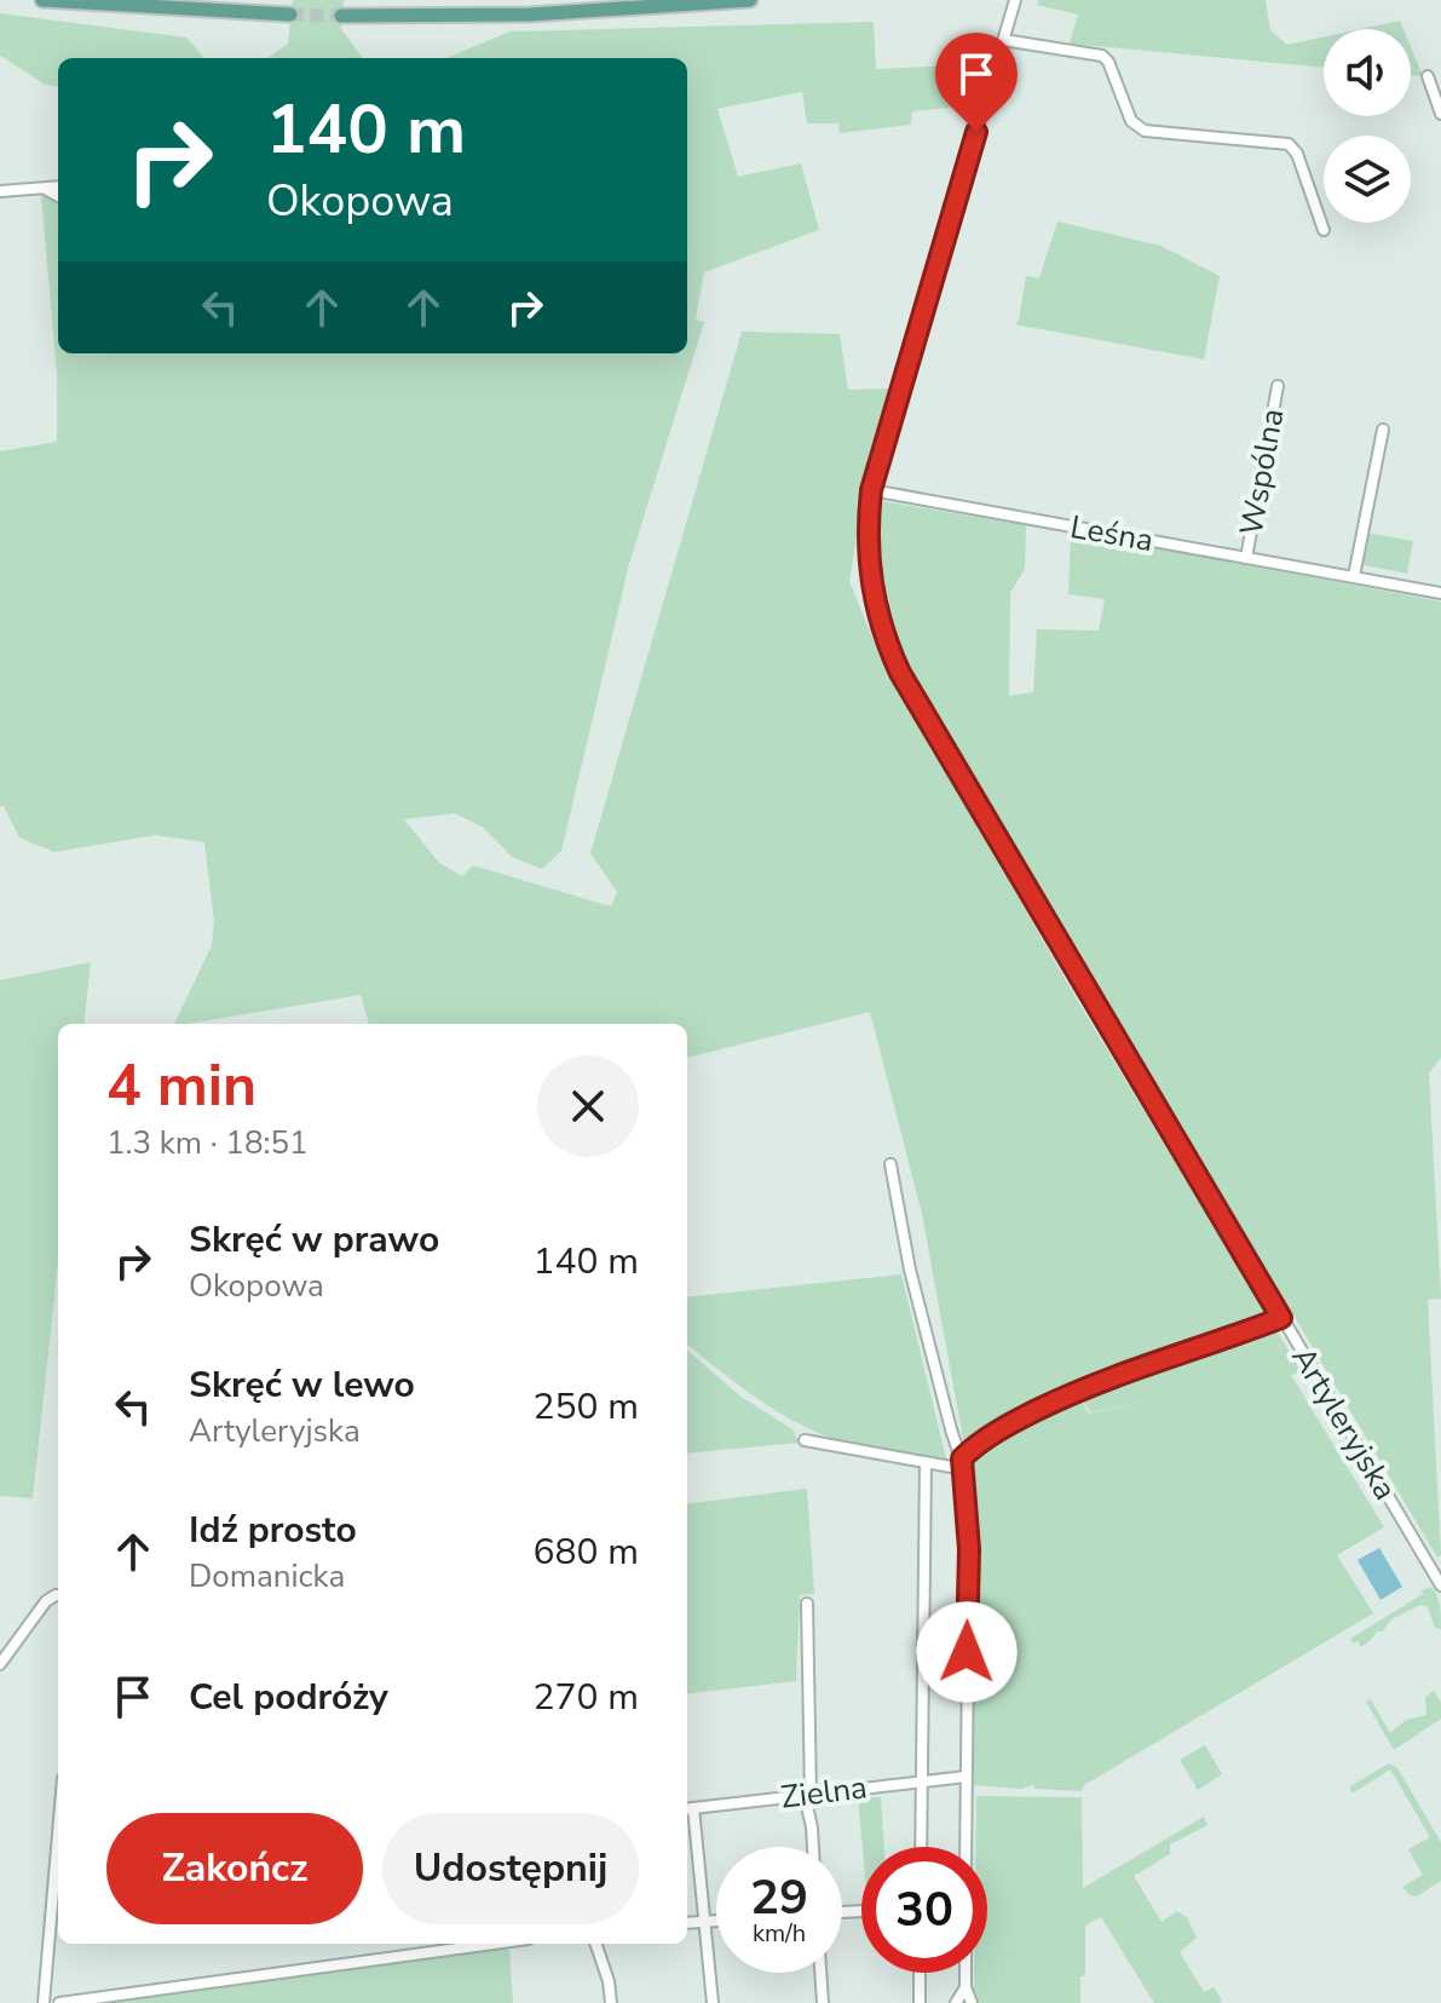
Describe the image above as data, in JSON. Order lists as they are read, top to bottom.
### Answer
{
  "streets": {
    "street": [
      "Wspólna",
      "Leśna",
      "Artyleryjska",
      "Zielna"
    ]
  },
  "crossings": [
    ["Wspólna", "Leśna"],
    ["Leśna", "Artyleryjska"]
  ],
  "page": {
    "turn": ["140 m", "Okopowa"],
    "heading": ["4 min", "1.3 km · 18:51"],
    "list": [
      {
        "name": "Skręć w prawo",
        "note": "Okopowa",
        "value": "140 m"
      },
      {
        "name": "Skręć w lewo",
        "note": "Artyleryjska",
        "value": "250 m"
      },
      {
        "name": "Idź prosto",
        "note": "Domanicka",
        "value": "680 m"
      },
      {
        "name": "Cel podróży",
        "value": "270 m"
      }
    ],
    "buttons": ["Zakończ", "Udostępnij"],
    "speed": "29 km/h",
    "limit": "30"
  }
}
